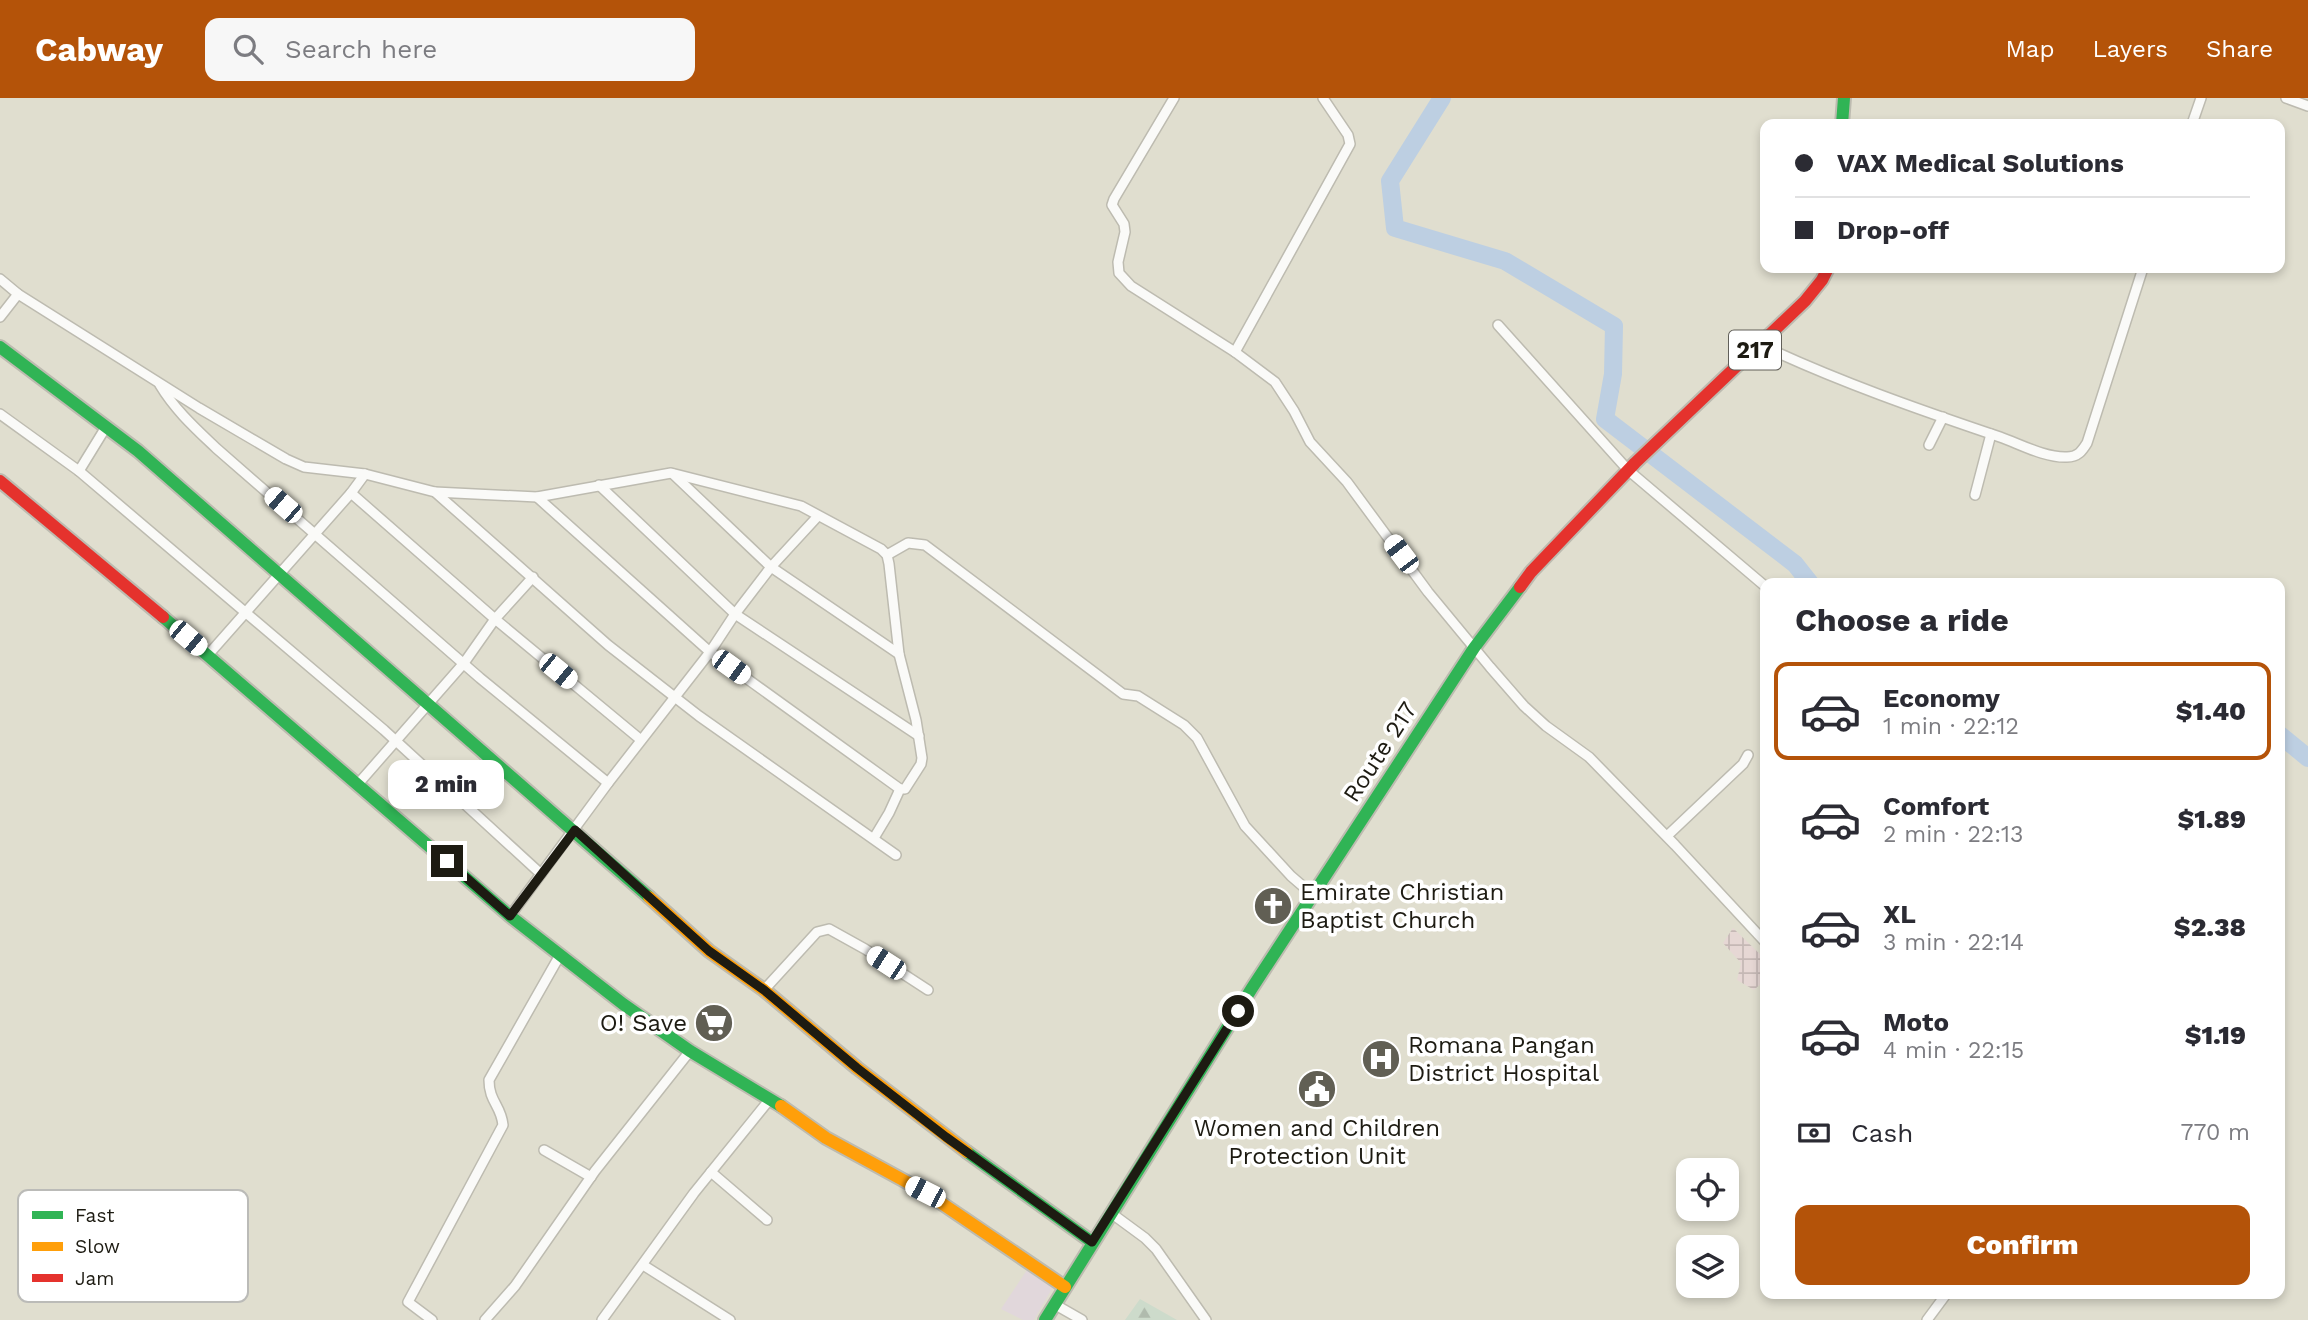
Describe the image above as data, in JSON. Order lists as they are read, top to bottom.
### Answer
{
  "streets": {
    "main road": ["217", "Route 217"]
  },
  "places": {
    "church": ["Emirate Christian Baptist Church"],
    "supermarket": ["O! Save"],
    "hospital": ["Romana Pangan District Hospital"],
    "public building": ["Women and Children Protection Unit"]
  },
  "legend": ["Fast", "Slow", "Jam"],
  "page": {
    "header": "Cabway",
    "search": "Search here",
    "nav": ["Map", "Layers", "Share"],
    "banner": ["VAX Medical Solutions", "Drop-off"],
    "heading": "Choose a ride",
    "list": [
      {
        "name": "Economy",
        "note": "1 min · 22:12",
        "value": "$1.40"
      },
      {
        "name": "Comfort",
        "note": "2 min · 22:13",
        "value": "$1.89"
      },
      {
        "name": "XL",
        "note": "3 min · 22:14",
        "value": "$2.38"
      },
      {
        "name": "Moto",
        "note": "4 min · 22:15",
        "value": "$1.19"
      }
    ],
    "bubble": "2 min",
    "pay": ["Cash", "770 m"],
    "buttons": "Confirm"
  }
}
